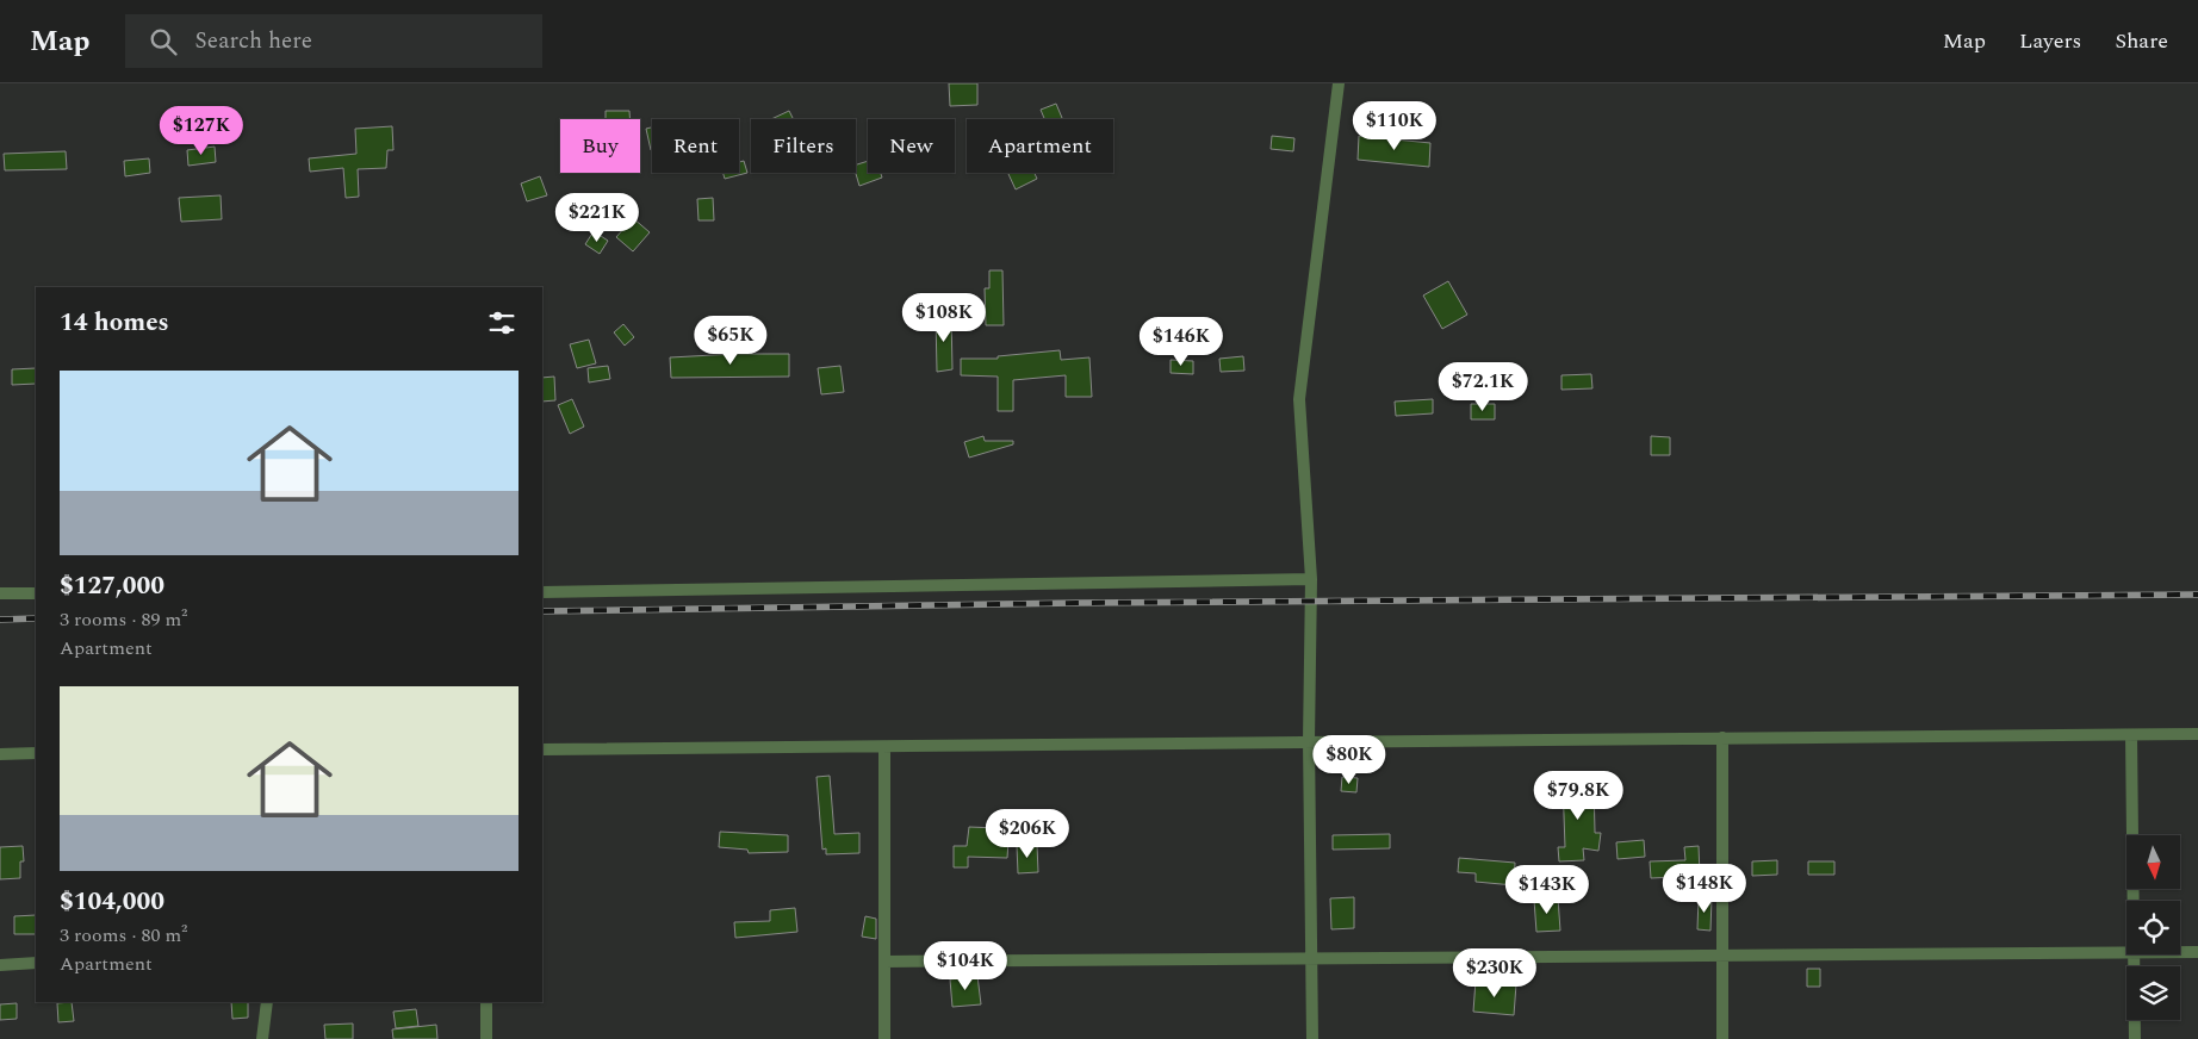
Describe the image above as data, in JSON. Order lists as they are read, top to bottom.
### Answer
{
  "north": "bottom",
  "page": {
    "header": "Map",
    "search": "Search here",
    "nav": ["Map", "Layers", "Share"],
    "price": [
      "$110K",
      "$127K",
      "$221K",
      "$108K",
      "$65K",
      "$146K",
      "$72.1K",
      "$80K",
      "$79.8K",
      "$206K",
      "$148K",
      "$143K",
      "$104K",
      "$230K"
    ],
    "chip": [
      "Buy",
      "Rent",
      "Filters",
      "New",
      "Apartment"
    ],
    "heading": "14 homes",
    "list": [
      {
        "name": "$127,000",
        "note": "3 rooms · 89 m² · Apartment"
      },
      {
        "name": "$104,000",
        "note": "3 rooms · 80 m² · Apartment"
      }
    ]
  }
}
